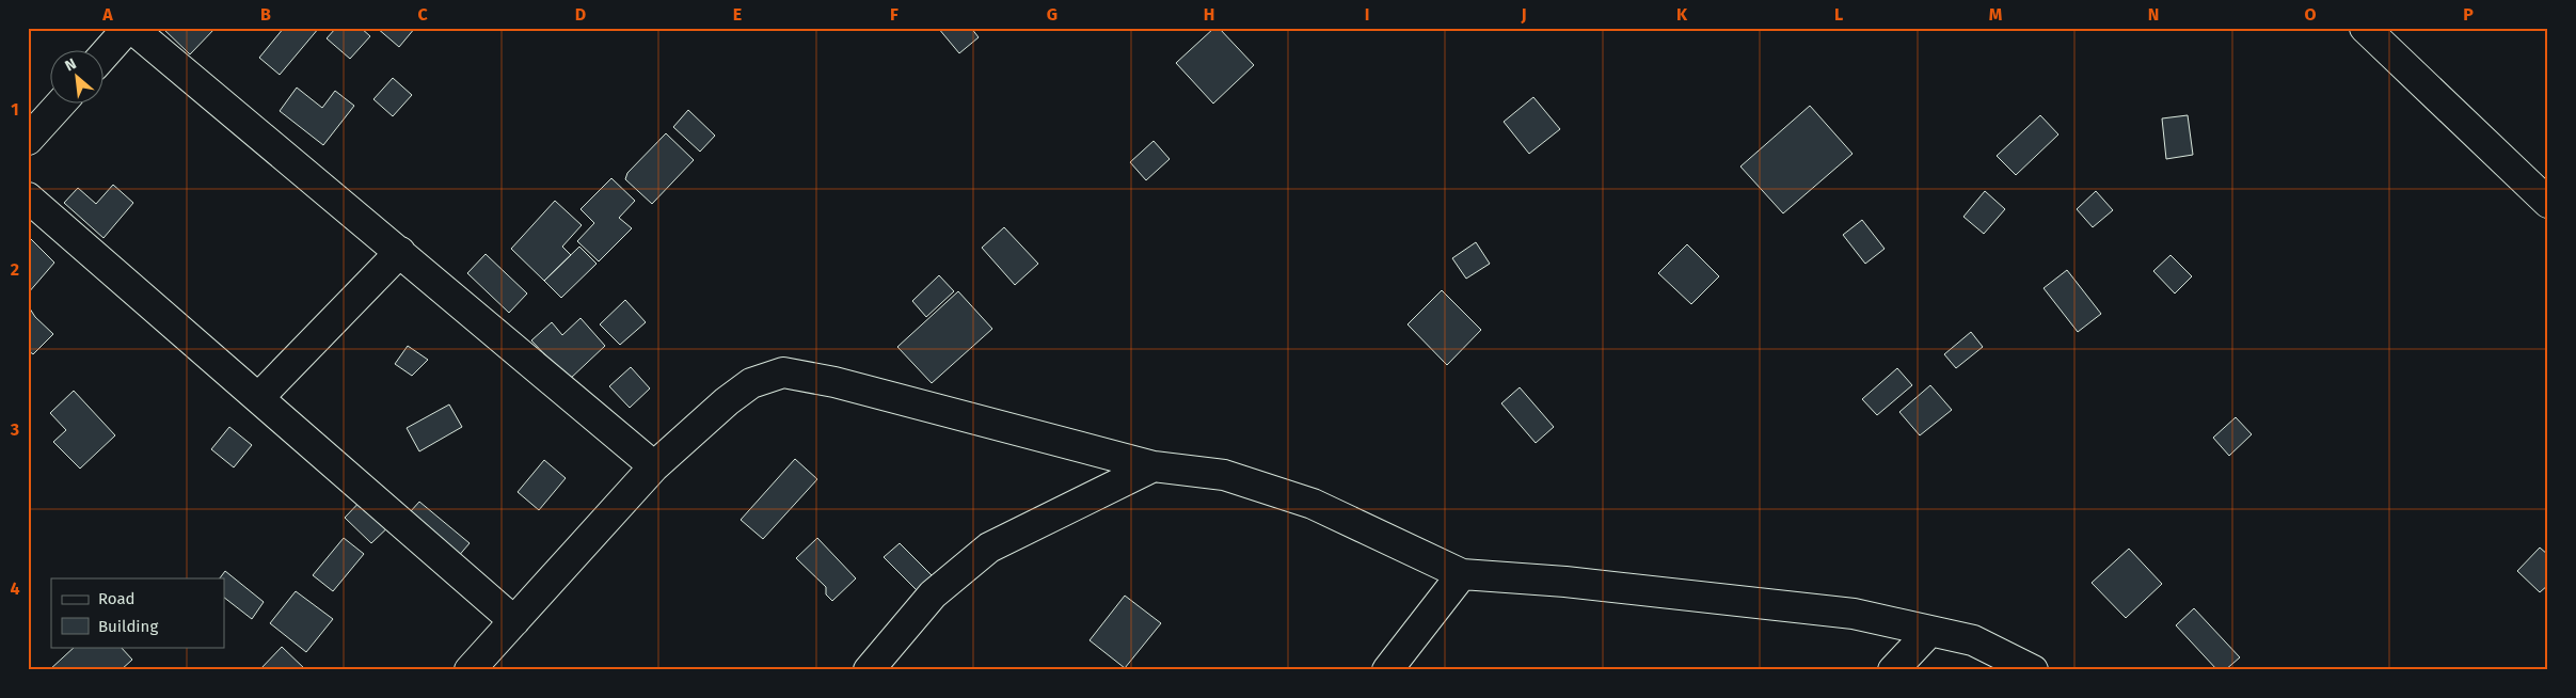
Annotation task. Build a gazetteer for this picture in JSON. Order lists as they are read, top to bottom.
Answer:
{
  "legend": ["Road", "Building"],
  "north": "top left",
  "grid": {
    "columns": [
      "A",
      "B",
      "C",
      "D",
      "E",
      "F",
      "G",
      "H",
      "I",
      "J",
      "K",
      "L",
      "M",
      "N",
      "O",
      "P"
    ],
    "rows": [
      "1",
      "2",
      "3",
      "4"
    ]
  }
}
